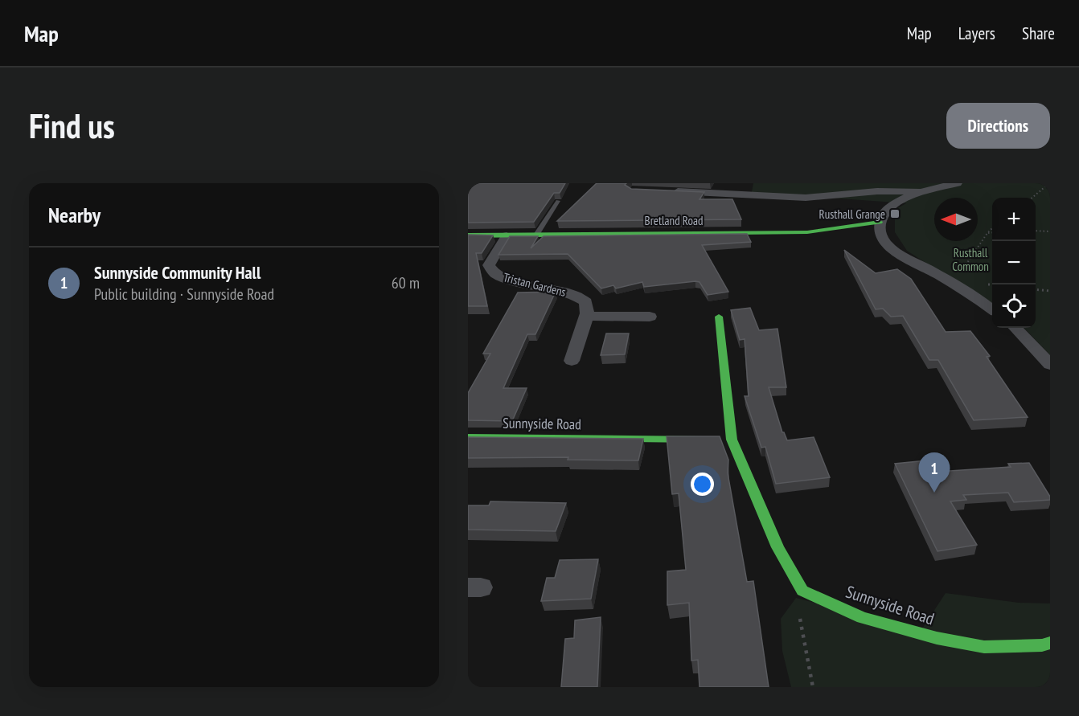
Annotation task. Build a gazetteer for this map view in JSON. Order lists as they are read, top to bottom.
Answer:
{
  "streets": {
    "street": ["Bretland Road", "Tristan Gardens", "Sunnyside Road"]
  },
  "crossings": [
    ["Bretland Road", "Tristan Gardens"]
  ],
  "parks": ["Rusthall Common"],
  "places": {
    "transit": ["Rusthall Grange"]
  },
  "north": "left",
  "page": {
    "header": "Map",
    "nav": ["Map", "Layers", "Share"],
    "buttons": "Directions",
    "title": "Find us",
    "heading": "Nearby",
    "map_buttons": ["+", "−"],
    "list": [
      {
        "mark": "1",
        "name": "Sunnyside Community Hall",
        "note": "Public building · Sunnyside Road",
        "value": "60 m"
      }
    ],
    "pins": "1"
  }
}
